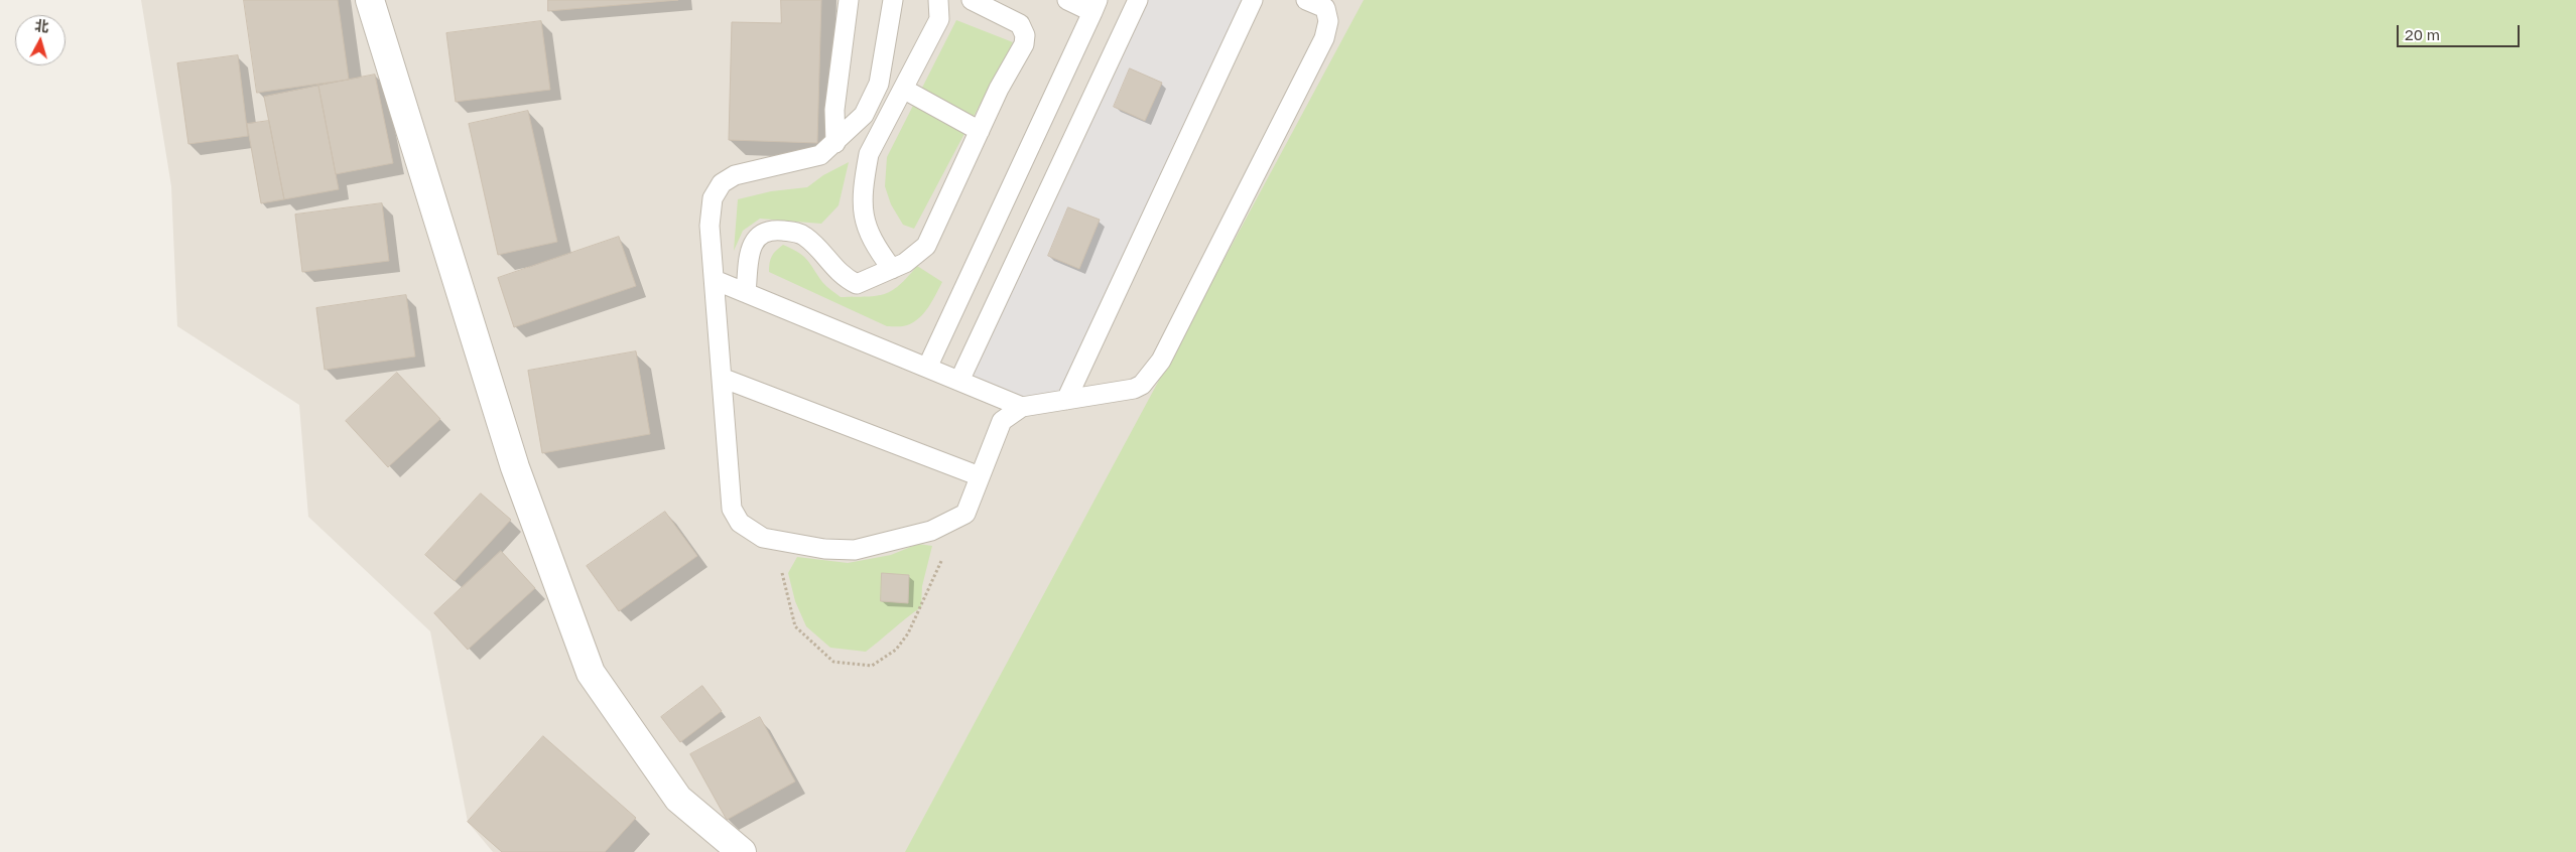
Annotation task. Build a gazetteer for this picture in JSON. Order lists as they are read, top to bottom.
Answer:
{
  "scale_bar": "20 m",
  "north": "top"
}
